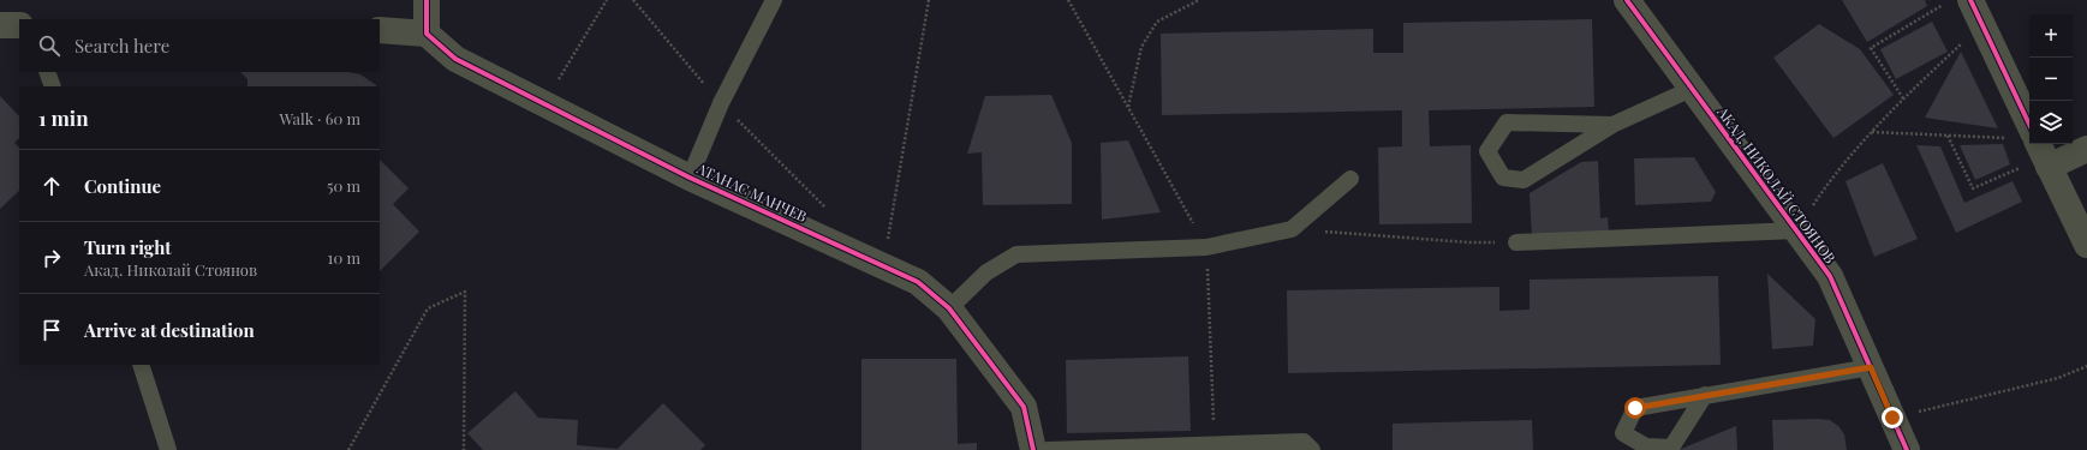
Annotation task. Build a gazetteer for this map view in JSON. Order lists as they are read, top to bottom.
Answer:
{
  "streets": {
    "street": ["АКАД. НИКОЛАЙ СТОЯНОВ", "АТАНАС МАНЧЕВ"]
  },
  "page": {
    "map_buttons": ["+", "−"],
    "search": "Search here",
    "heading": ["1 min", "Walk · 60 m"],
    "list": [
      ["Continue", "50 m"],
      ["Turn right", "Акад. Николай Стоянов", "10 m"],
      "Arrive at destination"
    ]
  }
}
